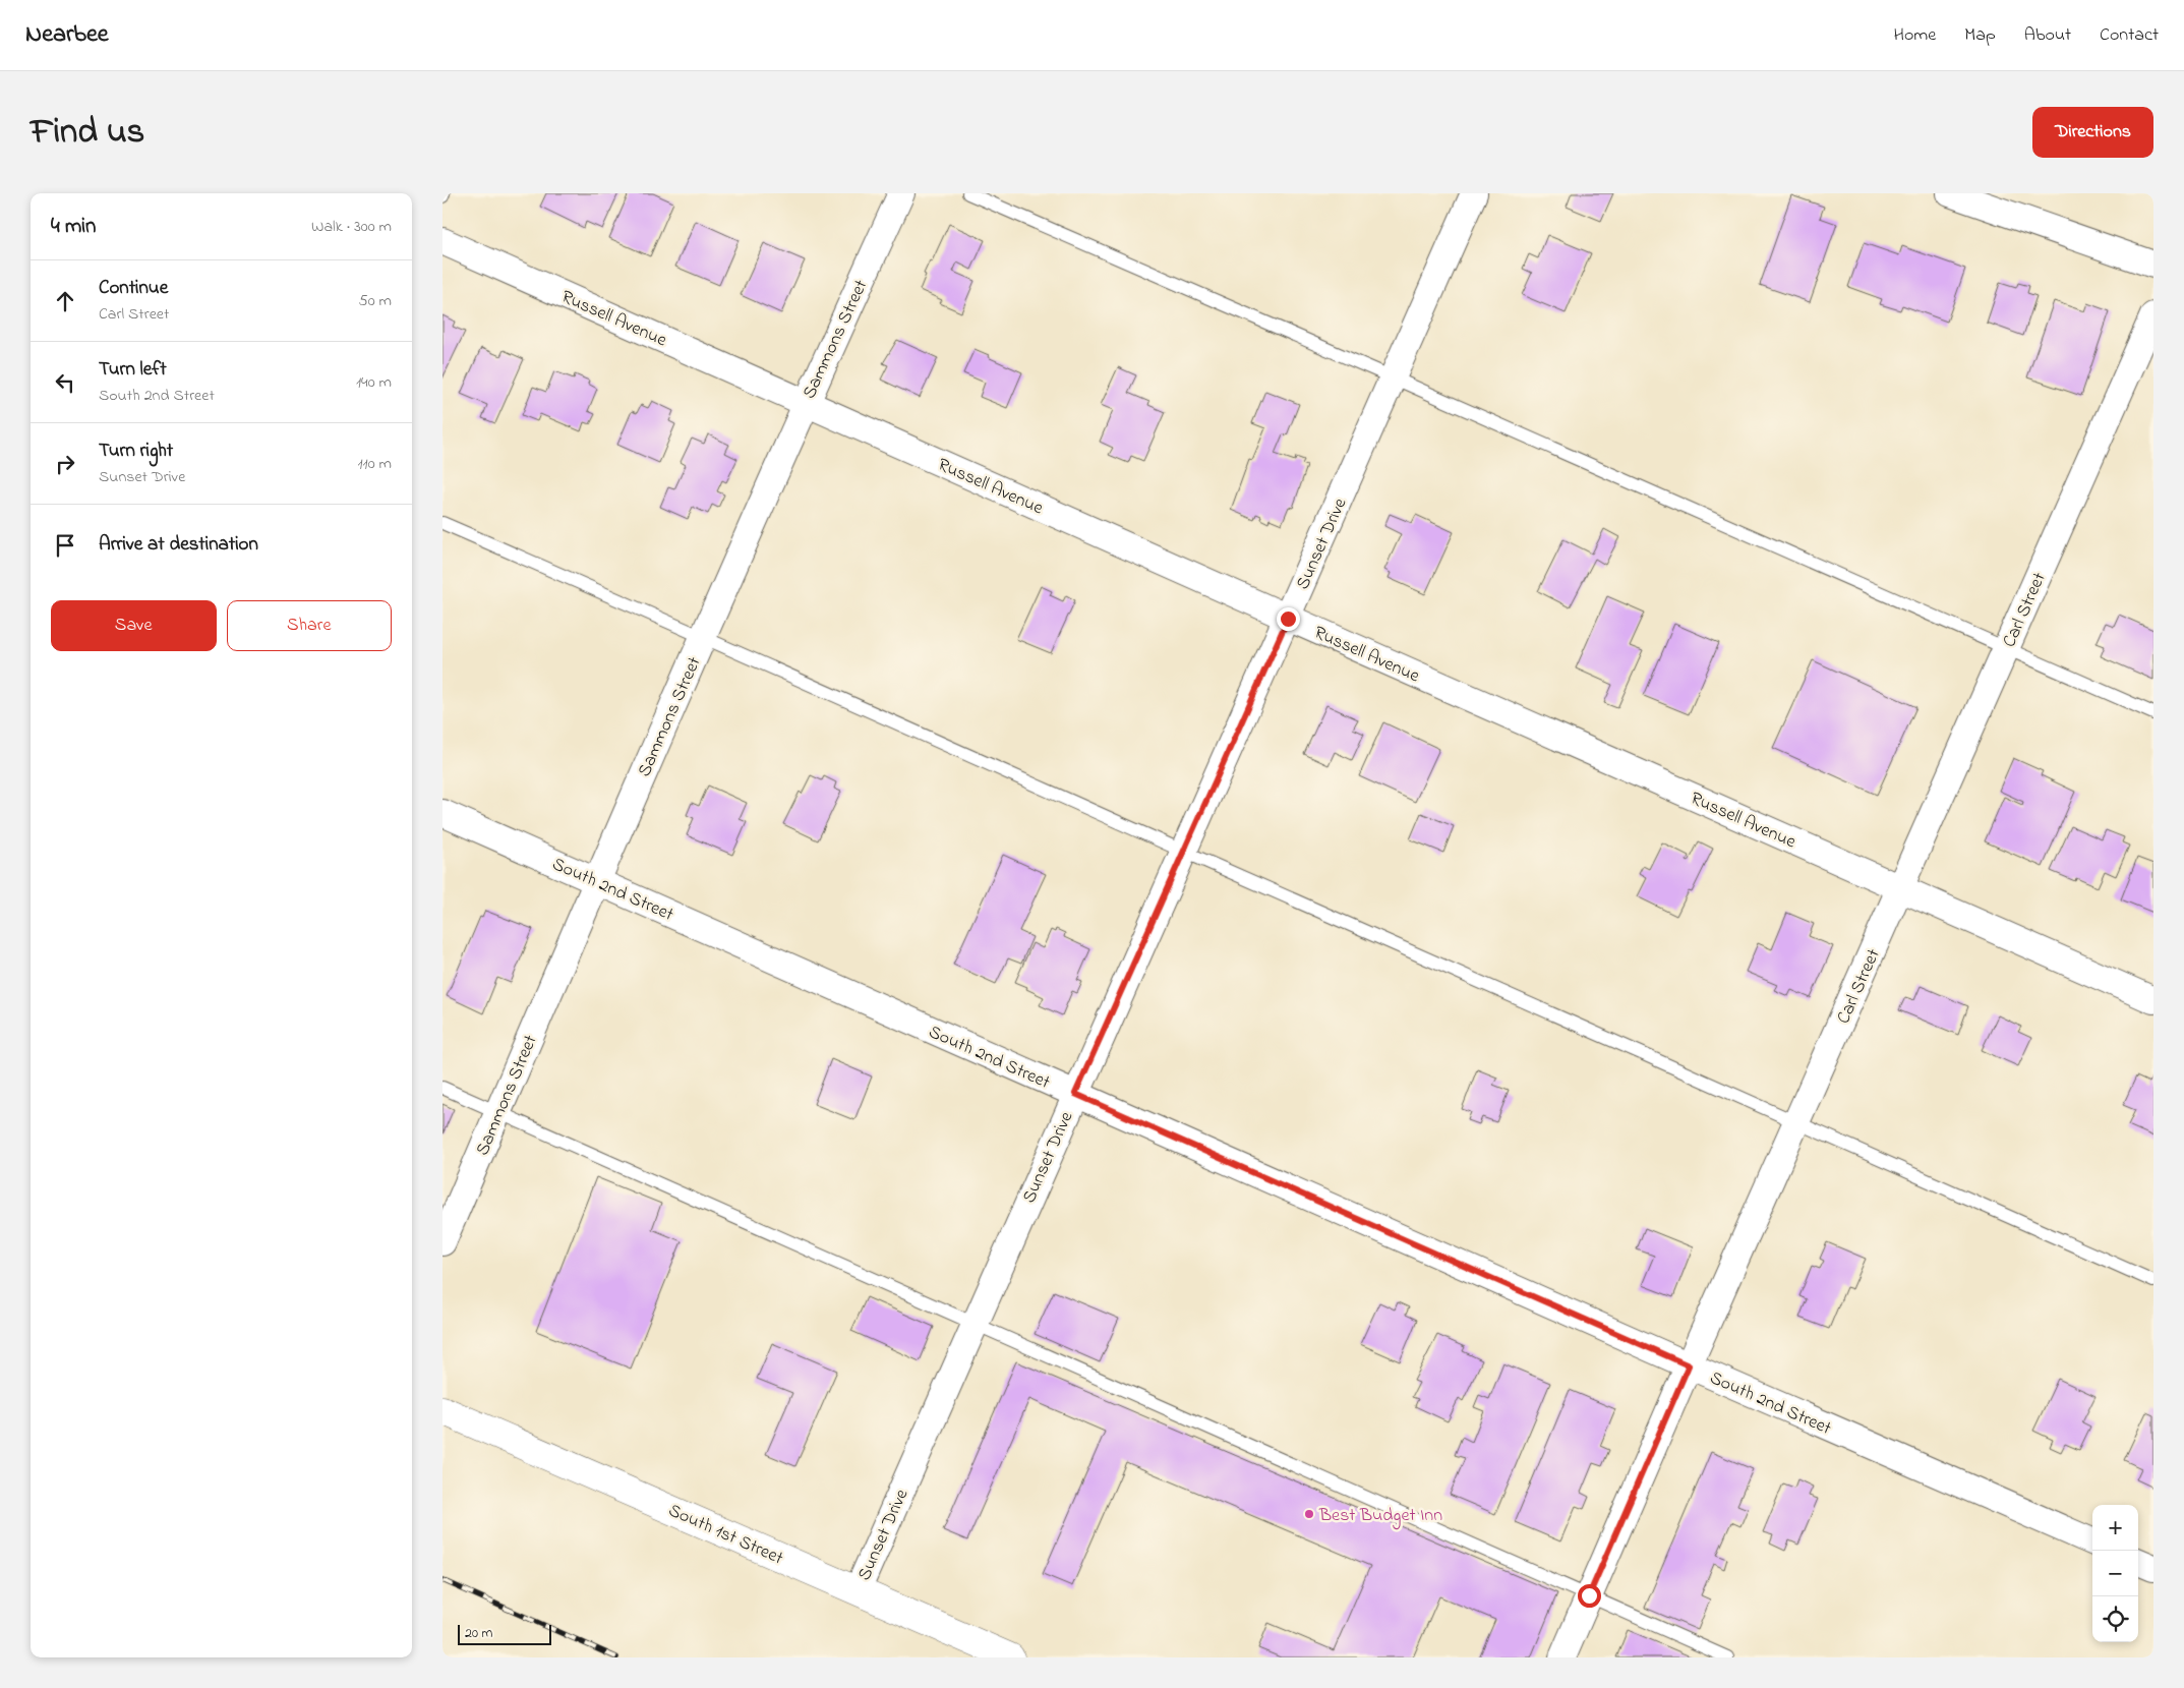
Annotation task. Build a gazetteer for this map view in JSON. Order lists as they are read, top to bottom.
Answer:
{
  "streets": {
    "main road": ["South 1st Street"],
    "street": [
      "Russell Avenue",
      "Sammons Street",
      "Sunset Drive",
      "Carl Street",
      "South 2nd Street"
    ]
  },
  "crossings": [
    ["Russell Avenue", "Sammons Street"],
    ["Russell Avenue", "Sunset Drive"],
    ["Russell Avenue", "Carl Street"],
    ["Sammons Street", "South 2nd Street"],
    ["Sunset Drive", "South 2nd Street"],
    ["Sunset Drive", "South 1st Street"],
    ["Carl Street", "South 2nd Street"]
  ],
  "places": ["Best Budget Inn"],
  "scale_bar": "20 m",
  "page": {
    "header": "Nearbee",
    "nav": [
      "Home",
      "Map",
      "About",
      "Contact"
    ],
    "title": "Find us",
    "buttons": [
      "Directions",
      ["Save", "Share"]
    ],
    "heading": ["4 min", "Walk · 300 m"],
    "list": [
      ["Continue", "Carl Street", "50 m"],
      ["Turn left", "South 2nd Street", "140 m"],
      ["Turn right", "Sunset Drive", "110 m"],
      "Arrive at destination"
    ],
    "map_buttons": ["+", "−"],
    "scale": "20 m"
  }
}
